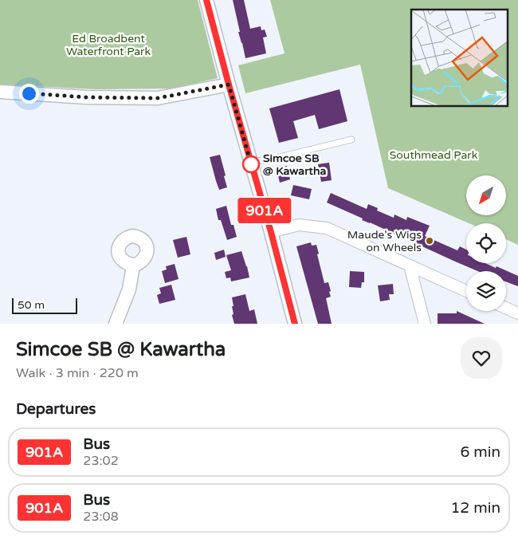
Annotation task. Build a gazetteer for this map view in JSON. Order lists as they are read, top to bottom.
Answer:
{
  "parks": ["Ed Broadbent Waterfront Park", "Southmead Park"],
  "places": ["Simcoe SB @ Kawartha", "Maude's Wigs on Wheels"],
  "lines": ["bus line 901A"],
  "scale_bar": "50 m",
  "north": "bottom left",
  "page": {
    "on_map": "901A",
    "scale": "50 m",
    "heading": [
      ["Simcoe SB @ Kawartha", "Walk · 3 min · 220 m"],
      "Departures"
    ],
    "list": [
      {
        "mark": "901A",
        "name": "Bus",
        "note": "23:02",
        "value": "6 min"
      },
      {
        "mark": "901A",
        "name": "Bus",
        "note": "23:08",
        "value": "12 min"
      }
    ]
  }
}
